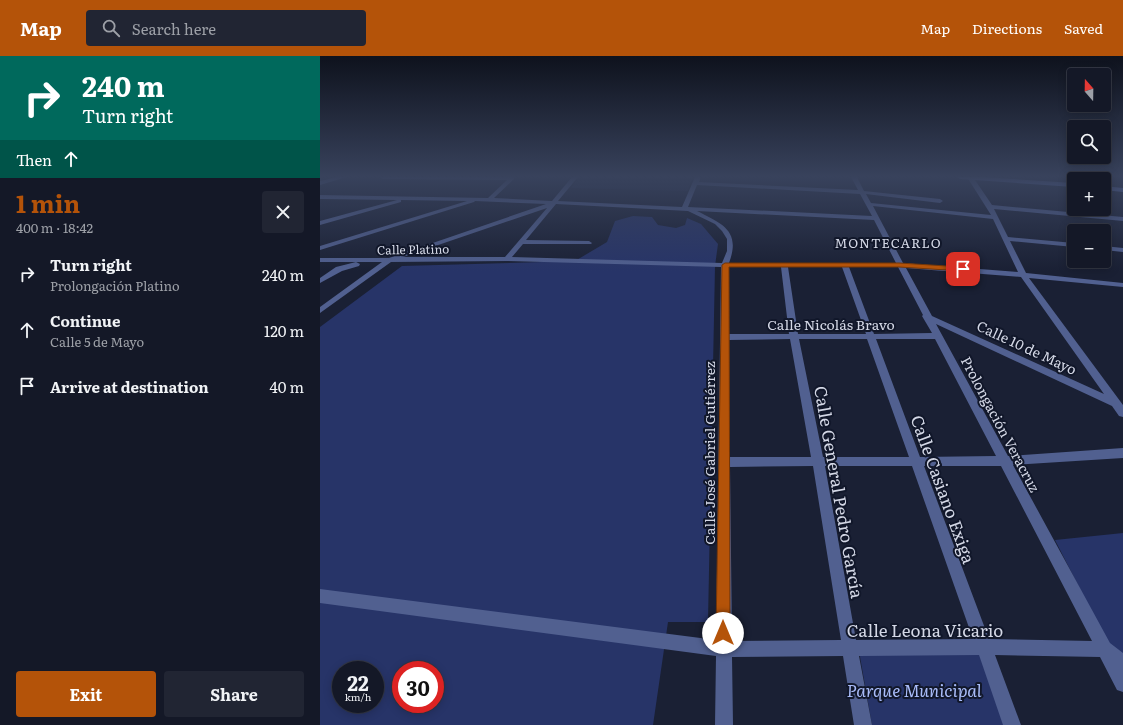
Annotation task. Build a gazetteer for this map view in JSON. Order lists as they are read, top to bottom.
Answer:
{
  "streets": {
    "street": [
      "Calle Platino",
      "Calle Nicolás Bravo",
      "Calle 10 de Mayo",
      "Prolongación Veracruz",
      "Calle José Gabriel Gutiérrez",
      "Calle Casiano Exiga",
      "Calle General Pedro García",
      "Calle Leona Vicario"
    ]
  },
  "crossings": [
    ["Calle Platino", "Prolongación Veracruz"],
    ["Calle Platino", "Calle José Gabriel Gutiérrez"],
    ["Calle Platino", "Calle Casiano Exiga"],
    ["Calle Platino", "Calle General Pedro García"],
    ["Calle Nicolás Bravo", "Prolongación Veracruz"],
    ["Calle Nicolás Bravo", "Calle José Gabriel Gutiérrez"],
    ["Calle Nicolás Bravo", "Calle Casiano Exiga"],
    ["Calle Nicolás Bravo", "Calle General Pedro García"],
    ["Calle 10 de Mayo", "Prolongación Veracruz"],
    ["Prolongación Veracruz", "Calle Leona Vicario"],
    ["Calle José Gabriel Gutiérrez", "Calle Leona Vicario"],
    ["Calle Casiano Exiga", "Calle Leona Vicario"],
    ["Calle General Pedro García", "Calle Leona Vicario"]
  ],
  "districts": ["MONTECARLO"],
  "parks": ["Parque Municipal"],
  "north": "top",
  "page": {
    "header": "Map",
    "search": "Search here",
    "nav": ["Map", "Directions", "Saved"],
    "turn": ["240 m", "Turn right"],
    "map_buttons": ["+", "−"],
    "then": "Then",
    "heading": ["1 min", "400 m · 18:42"],
    "list": [
      {
        "name": "Turn right",
        "note": "Prolongación Platino",
        "value": "240 m"
      },
      {
        "name": "Continue",
        "note": "Calle 5 de Mayo",
        "value": "120 m"
      },
      {
        "name": "Arrive at destination",
        "value": "40 m"
      }
    ],
    "speed": "22 km/h",
    "limit": "30",
    "buttons": ["Exit", "Share"]
  }
}
